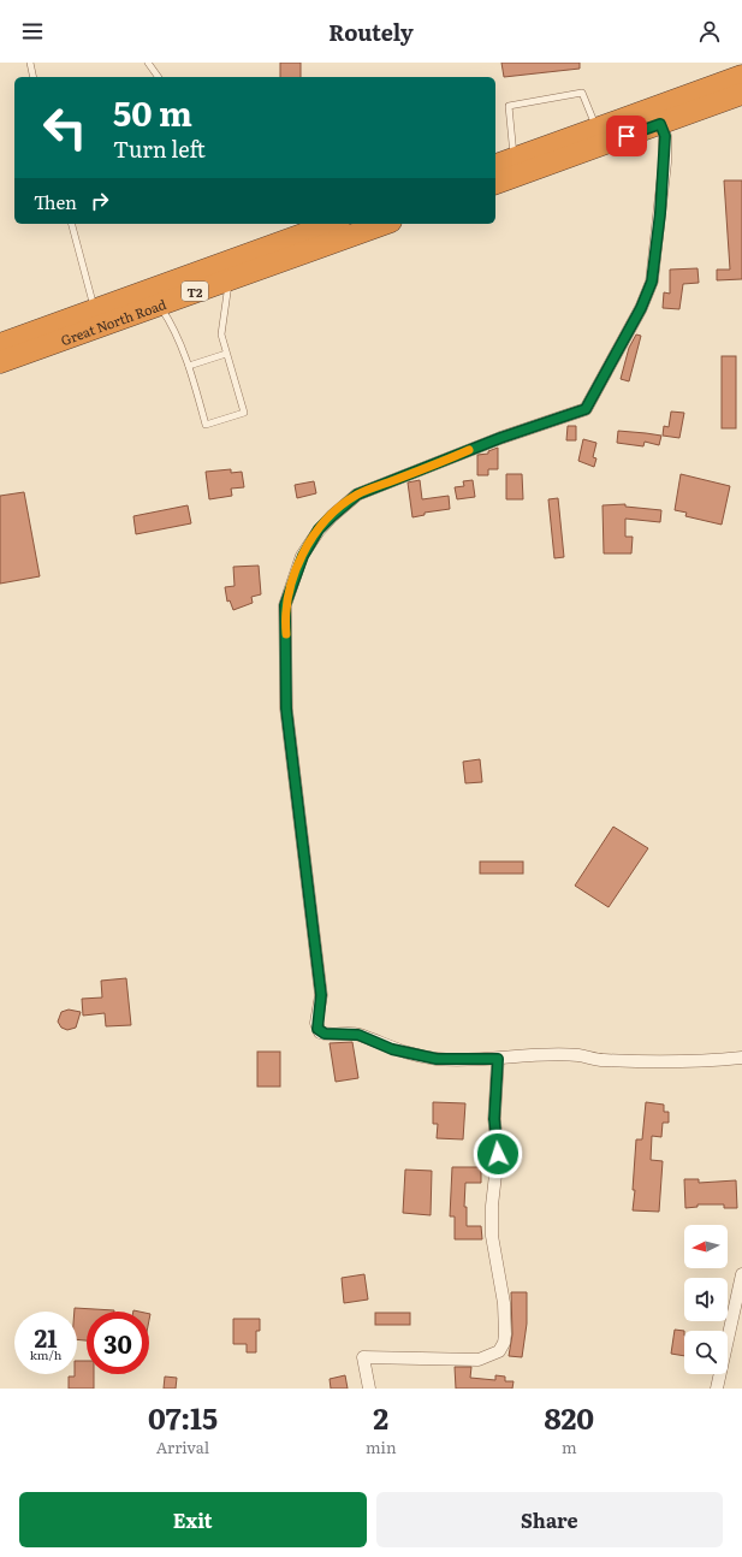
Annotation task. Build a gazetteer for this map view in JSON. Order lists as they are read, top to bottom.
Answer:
{
  "streets": {
    "highway": ["T2", "Great North Road"]
  },
  "north": "left",
  "page": {
    "header": "Routely",
    "turn": ["50 m", "Turn left"],
    "then": "Then",
    "speed": "21 km/h",
    "limit": "30",
    "eta": [
      "07:15",
      "Arrival",
      "2",
      "min",
      "820",
      "m"
    ],
    "buttons": ["Exit", "Share"]
  }
}
